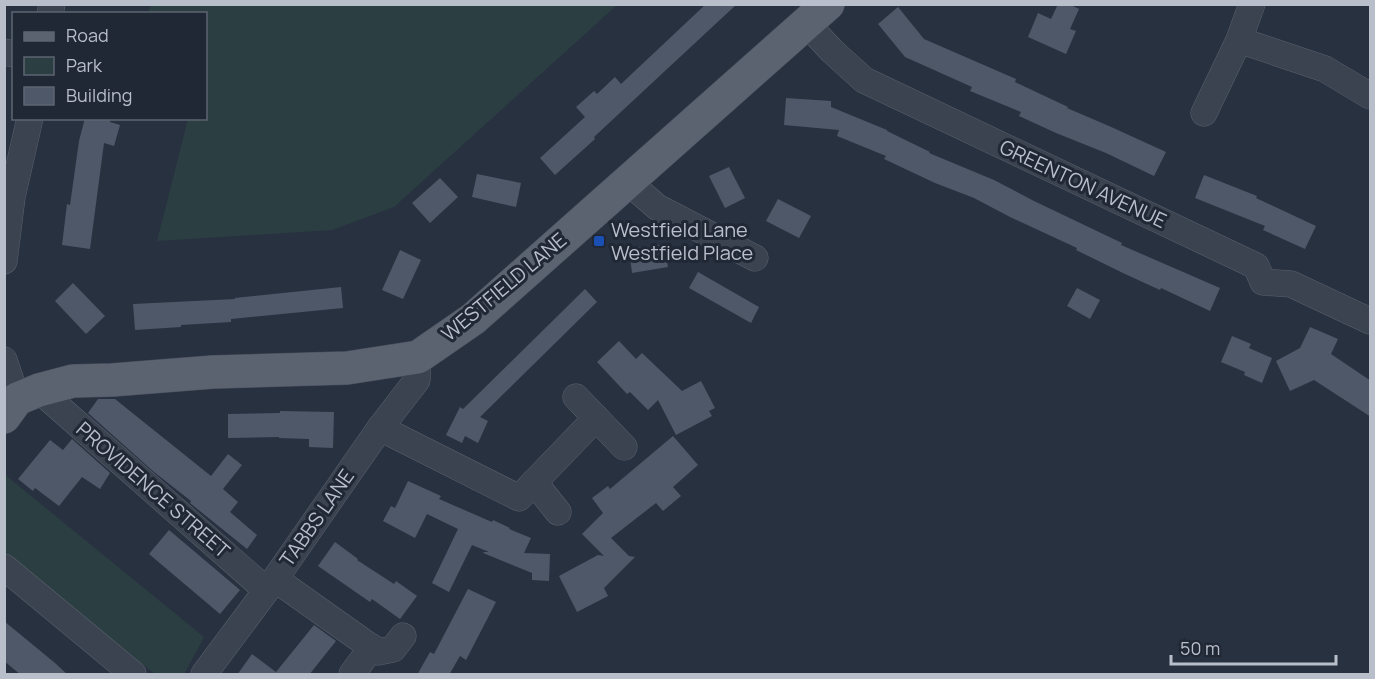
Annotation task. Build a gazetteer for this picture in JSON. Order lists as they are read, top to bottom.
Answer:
{
  "streets": {
    "main road": ["WESTFIELD LANE"],
    "street": ["GREENTON AVENUE", "PROVIDENCE STREET", "TABBS LANE"]
  },
  "crossings": [
    ["GREENTON AVENUE", "WESTFIELD LANE"],
    ["WESTFIELD LANE", "PROVIDENCE STREET"],
    ["WESTFIELD LANE", "TABBS LANE"],
    ["PROVIDENCE STREET", "TABBS LANE"]
  ],
  "places": {
    "transit": ["Westfield Lane Westfield Place"]
  },
  "legend": ["Road", "Park", "Building"],
  "scale_bar": "50 m"
}
